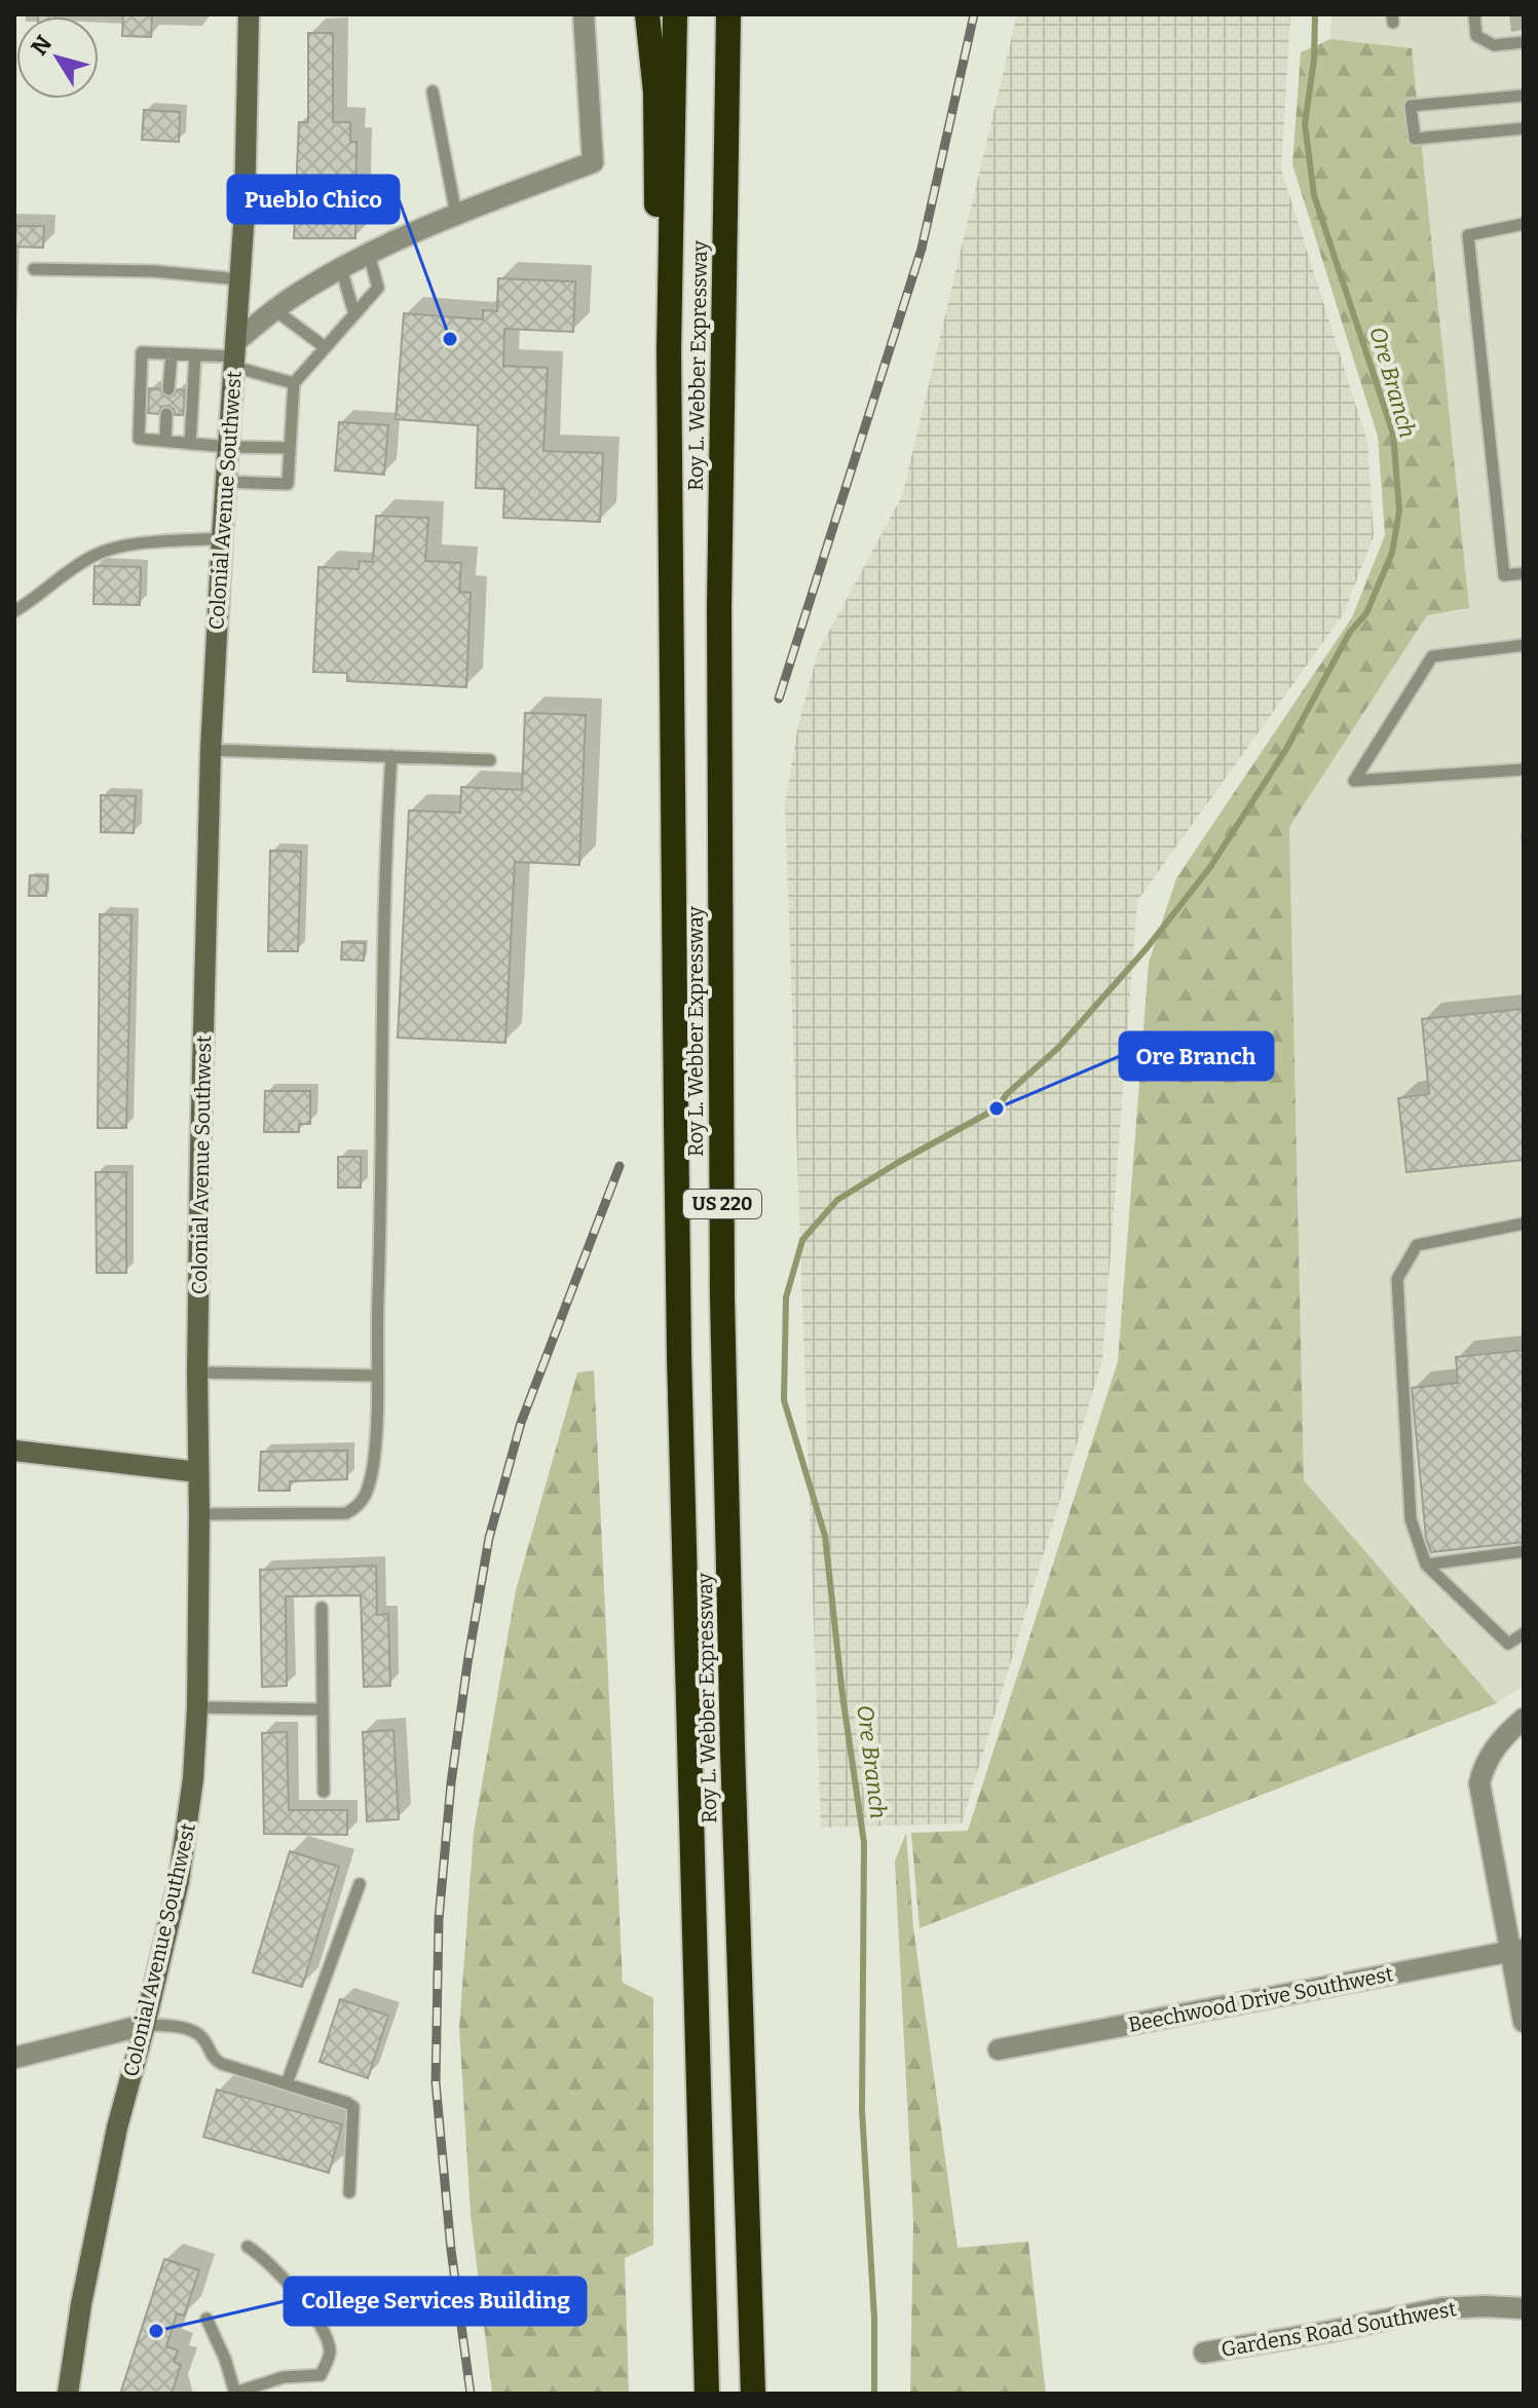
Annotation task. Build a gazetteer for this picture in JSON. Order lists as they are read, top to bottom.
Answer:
{
  "streets": {
    "highway": ["Roy L. Webber Expressway", "US 220"],
    "main road": ["Colonial Avenue Southwest"],
    "street": ["Beechwood Drive Southwest", "Gardens Road Southwest"]
  },
  "water": ["Ore Branch"],
  "places": ["Pueblo Chico", "Ore Branch", "College Services Building"],
  "north": "top left"
}
